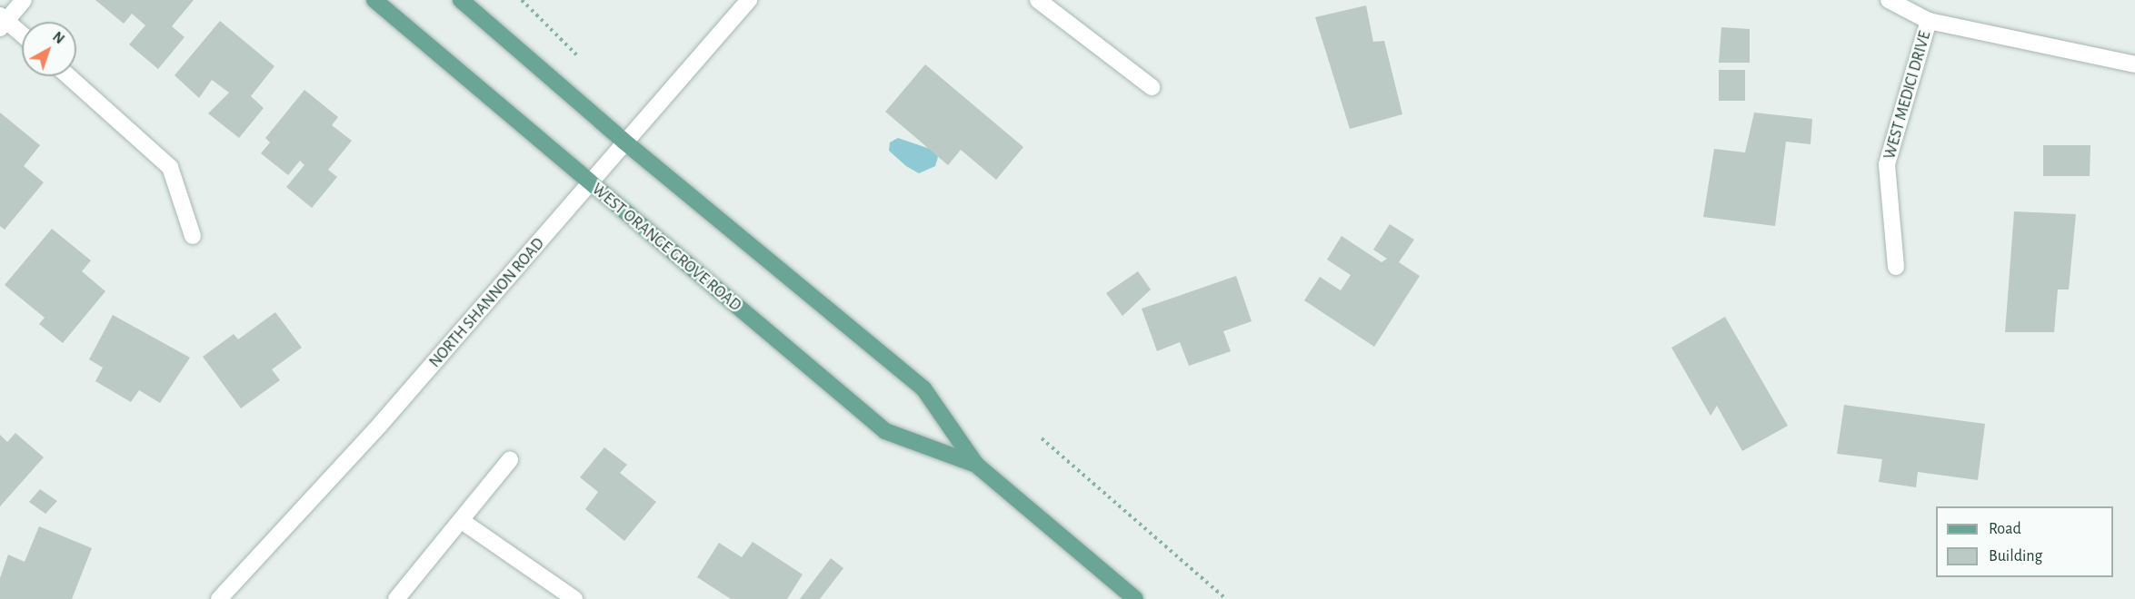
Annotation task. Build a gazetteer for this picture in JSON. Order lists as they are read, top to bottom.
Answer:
{
  "streets": {
    "main road": ["WEST ORANGE GROVE ROAD"],
    "street": ["WEST MEDICI DRIVE", "NORTH SHANNON ROAD"]
  },
  "crossings": [
    ["WEST ORANGE GROVE ROAD", "NORTH SHANNON ROAD"]
  ],
  "legend": ["Road", "Building"],
  "north": "top right"
}
